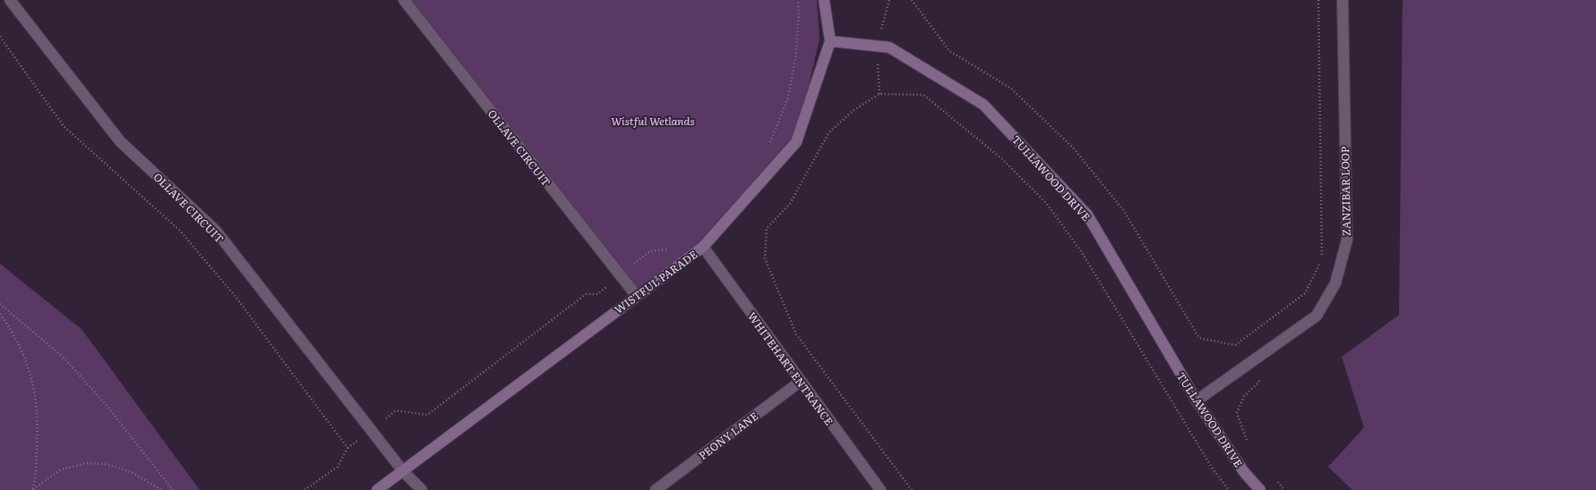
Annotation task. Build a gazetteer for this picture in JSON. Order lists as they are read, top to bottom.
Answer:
{
  "streets": {
    "street": [
      "OLLAVE CIRCUIT",
      "TULLAWOOD DRIVE",
      "ZANZIBAR LOOP",
      "WISTFUL PARADE",
      "WHITEHART ENTRANCE",
      "PEONY LANE"
    ]
  },
  "crossings": [
    ["OLLAVE CIRCUIT", "WISTFUL PARADE"],
    ["TULLAWOOD DRIVE", "ZANZIBAR LOOP"],
    ["TULLAWOOD DRIVE", "WISTFUL PARADE"],
    ["WISTFUL PARADE", "WHITEHART ENTRANCE"],
    ["WHITEHART ENTRANCE", "PEONY LANE"]
  ],
  "parks": ["Wistful Wetlands"]
}
